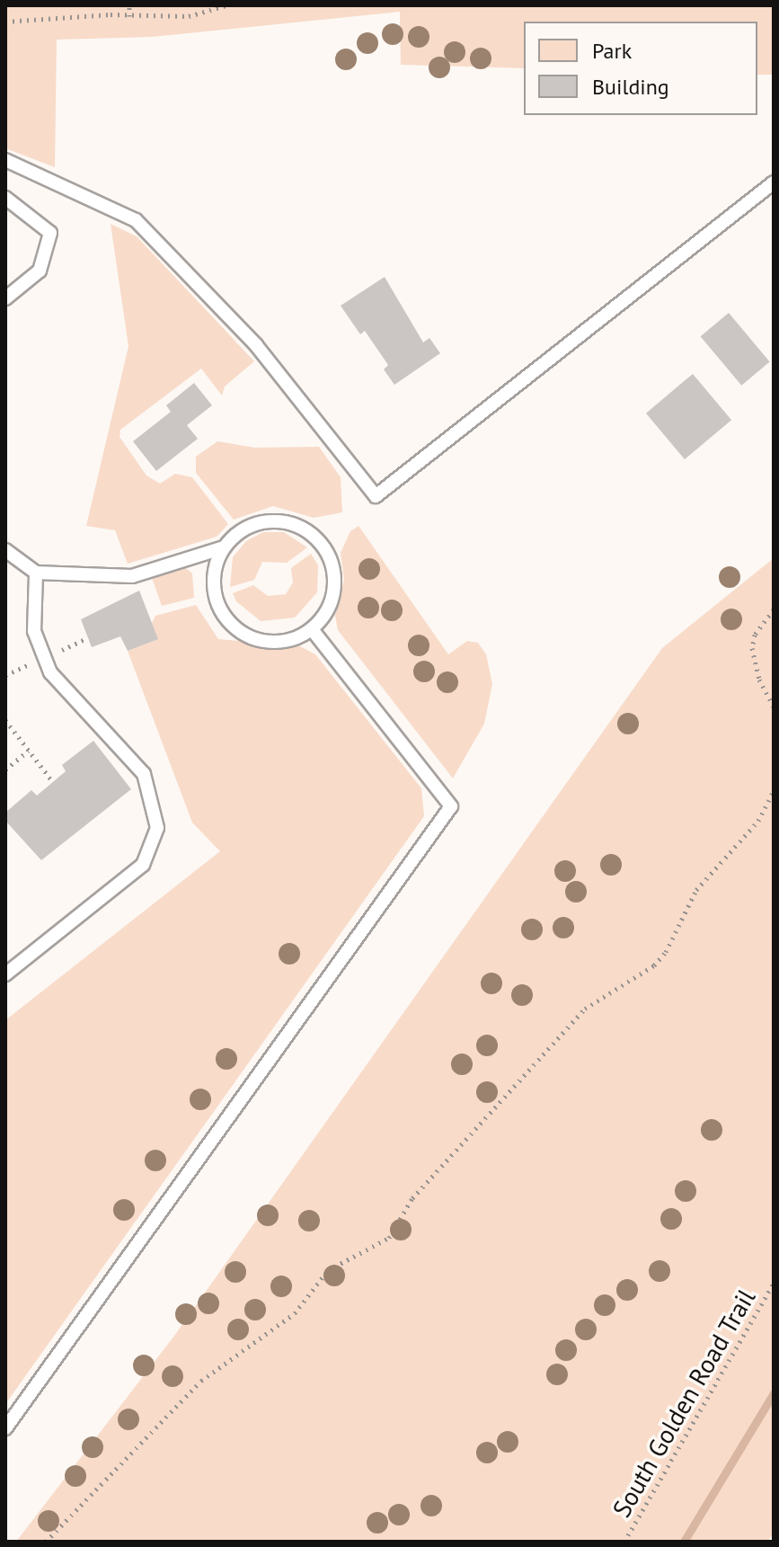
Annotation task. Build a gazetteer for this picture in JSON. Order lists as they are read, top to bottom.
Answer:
{
  "streets": {
    "path": ["South Golden Road Trail"]
  },
  "legend": ["Park", "Building"]
}
